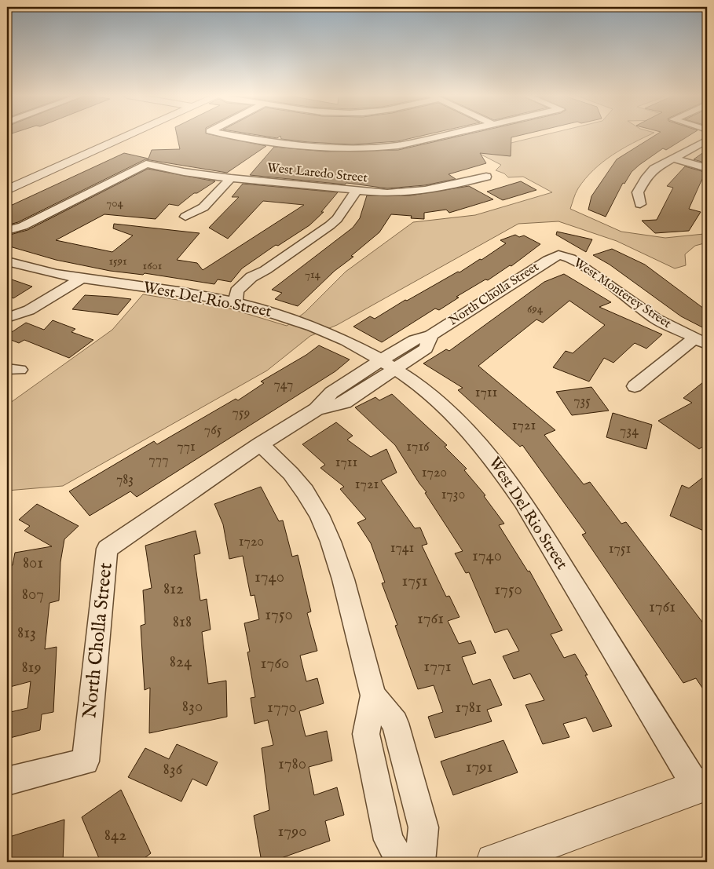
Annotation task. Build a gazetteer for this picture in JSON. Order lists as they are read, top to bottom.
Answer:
{
  "streets": {
    "street": [
      "West Laredo Street",
      "West Monterey Street",
      "North Cholla Street",
      "West Del Rio Street"
    ]
  },
  "crossings": [
    ["West Monterey Street", "North Cholla Street"],
    ["North Cholla Street", "West Del Rio Street"]
  ],
  "house_numbers": [
    "704",
    "1591",
    "1601",
    "714",
    "694",
    "747",
    "1711",
    "735",
    "759",
    "1721",
    "765",
    "734",
    "771",
    "1716",
    "777",
    "1711",
    "1720",
    "783",
    "1721",
    "1730",
    "1720",
    "1741",
    "1751",
    "1740",
    "801",
    "1740",
    "1751",
    "812",
    "1750",
    "807",
    "1761",
    "1750",
    "1761",
    "818",
    "813",
    "824",
    "1760",
    "1771",
    "819",
    "830",
    "1770",
    "1781",
    "1780",
    "1791",
    "836",
    "1790",
    "842"
  ]
}
